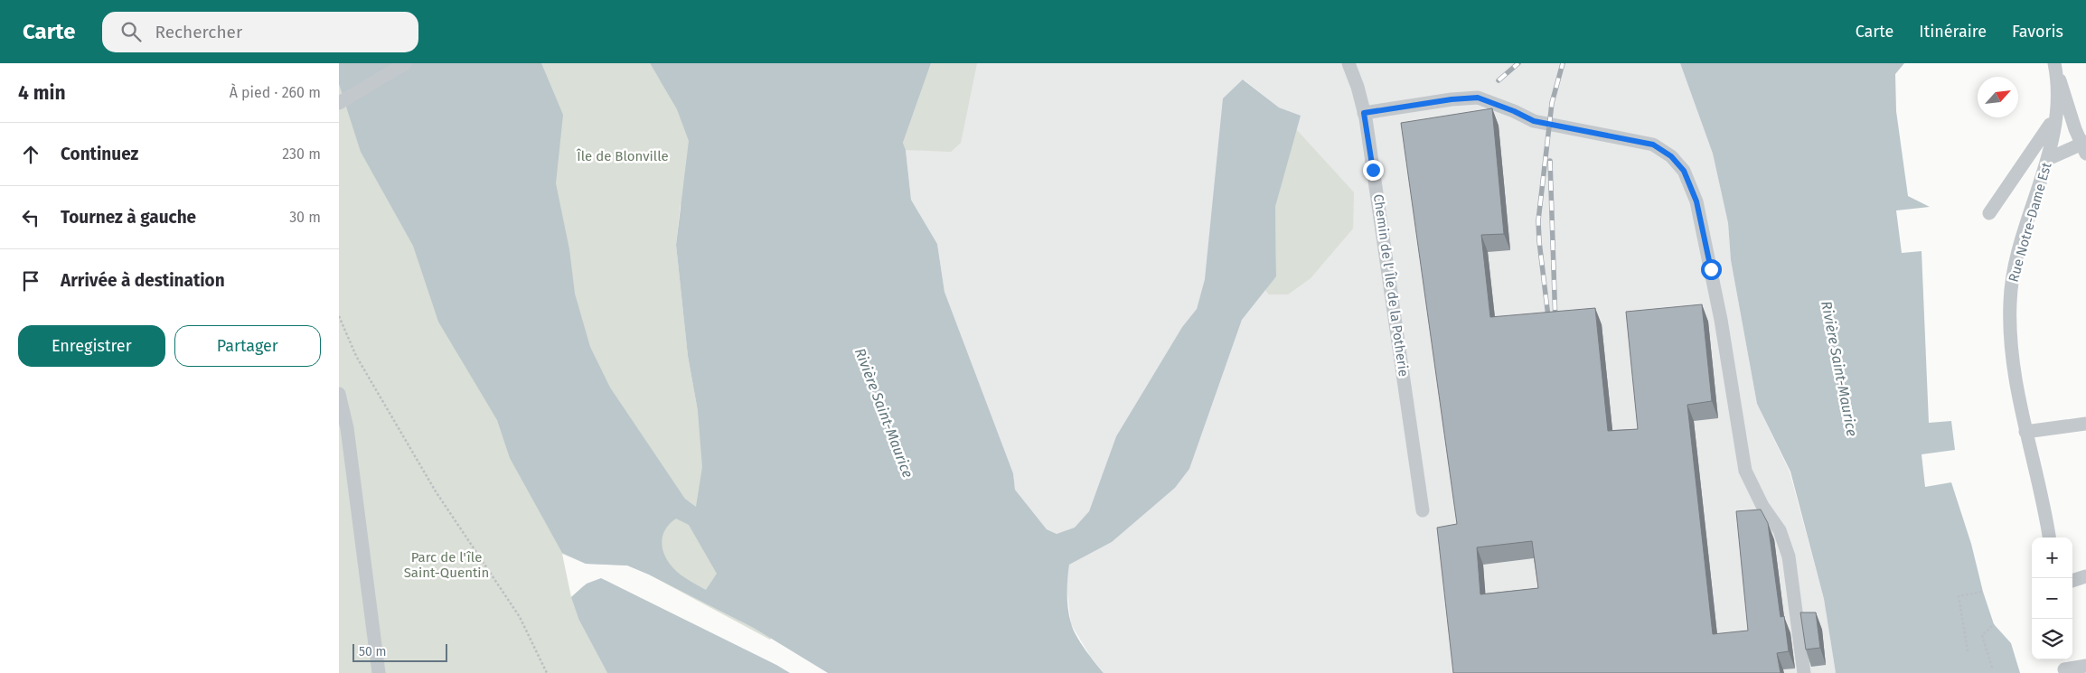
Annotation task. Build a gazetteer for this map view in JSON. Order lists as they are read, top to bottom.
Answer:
{
  "streets": {
    "street": ["Rue Notre-Dame Est", "Chemin de l' Île de la Potherie"]
  },
  "water": ["Rivière Saint-Maurice"],
  "parks": ["Île de Blonville", "Parc de l'île Saint-Quentin"],
  "scale_bar": "50 m",
  "north": "top right",
  "page": {
    "header": "Carte",
    "search": "Rechercher",
    "nav": ["Carte", "Itinéraire", "Favoris"],
    "heading": ["4 min", "À pied · 260 m"],
    "list": [
      ["Continuez", "230 m"],
      ["Tournez à gauche", "30 m"],
      "Arrivée à destination"
    ],
    "buttons": ["Enregistrer", "Partager"],
    "map_buttons": ["+", "−"],
    "scale": "50 m"
  }
}
